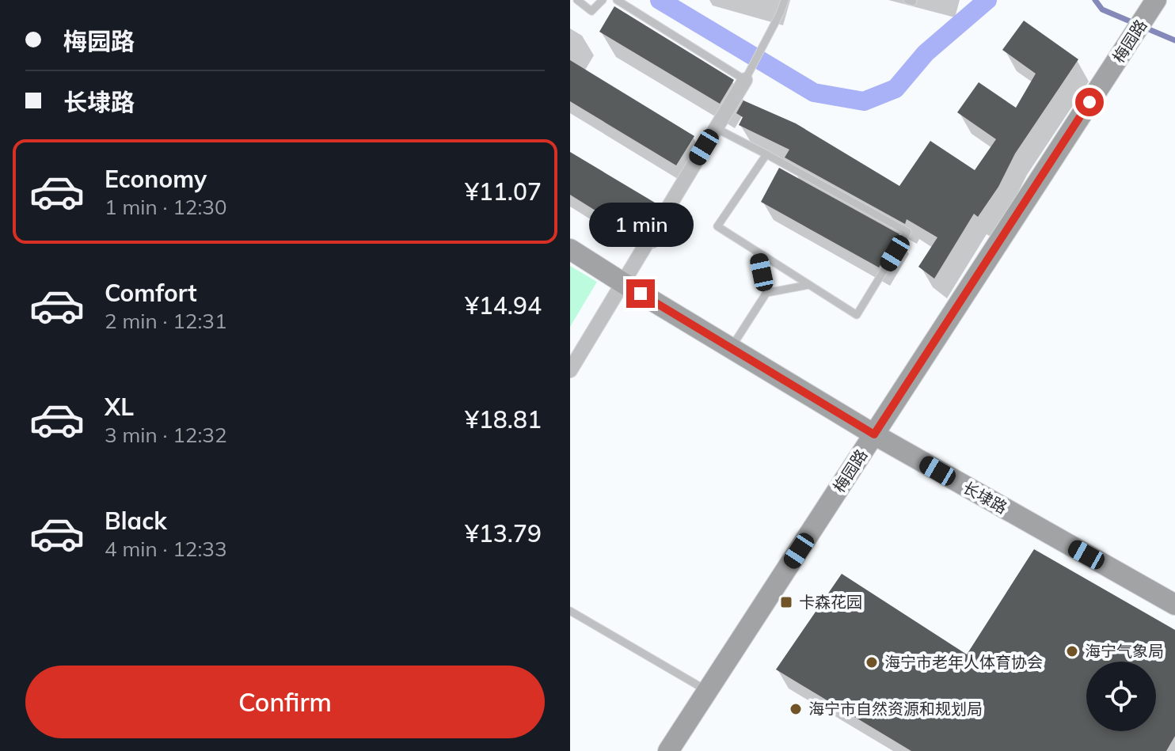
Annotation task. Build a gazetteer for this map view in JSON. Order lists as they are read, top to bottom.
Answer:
{
  "streets": {
    "street": ["梅园路", "长埭路"]
  },
  "crossings": [
    ["梅园路", "长埭路"]
  ],
  "places": {
    "transit": ["卡森花园"],
    "other": ["海宁气象局", "海宁市老年人体育协会", "海宁市自然资源和规划局"]
  },
  "page": {
    "banner": ["梅园路", "长埭路"],
    "list": [
      {
        "name": "Economy",
        "note": "1 min · 12:30",
        "value": "¥11.07"
      },
      {
        "name": "Comfort",
        "note": "2 min · 12:31",
        "value": "¥14.94"
      },
      {
        "name": "XL",
        "note": "3 min · 12:32",
        "value": "¥18.81"
      },
      {
        "name": "Black",
        "note": "4 min · 12:33",
        "value": "¥13.79"
      }
    ],
    "bubble": "1 min",
    "buttons": "Confirm"
  }
}
